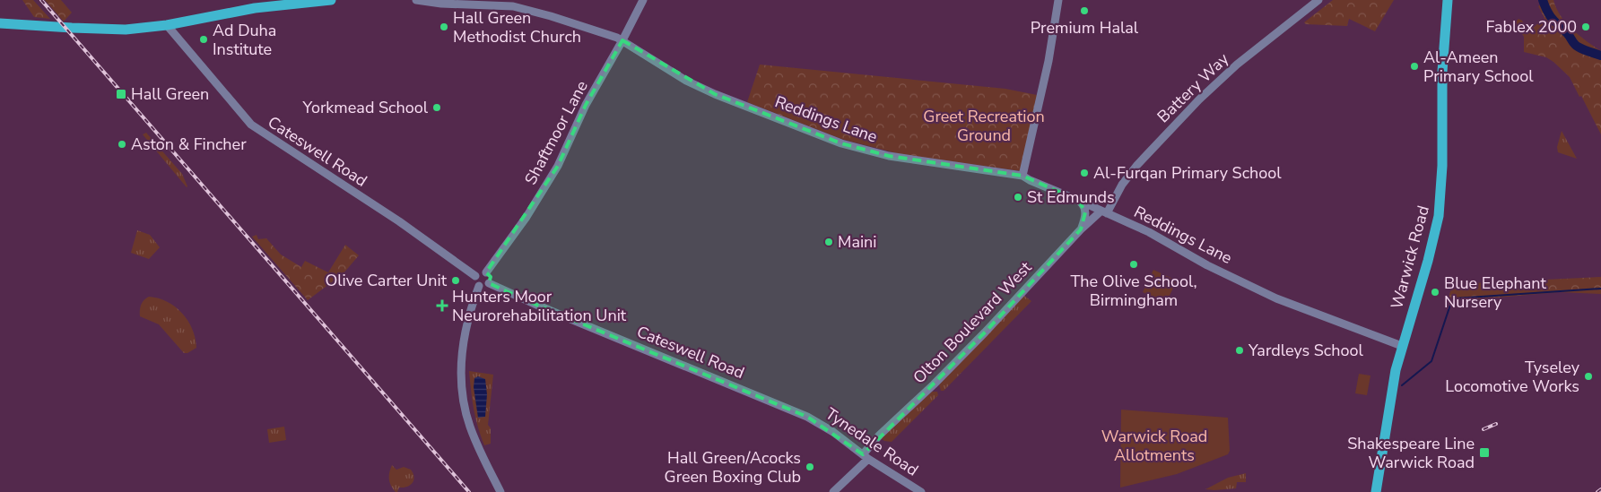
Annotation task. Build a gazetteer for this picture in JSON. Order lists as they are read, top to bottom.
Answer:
{
  "streets": {
    "highway": ["Warwick Road"],
    "street": [
      "Battery Way",
      "Reddings Lane",
      "Shaftmoor Lane",
      "Cateswell Road",
      "Olton Boulevard West",
      "Tynedale Road"
    ]
  },
  "crossings": [
    ["Battery Way", "Reddings Lane"],
    ["Battery Way", "Olton Boulevard West"],
    ["Reddings Lane", "Shaftmoor Lane"],
    ["Reddings Lane", "Warwick Road"],
    ["Reddings Lane", "Olton Boulevard West"],
    ["Shaftmoor Lane", "Cateswell Road"],
    ["Cateswell Road", "Tynedale Road"],
    ["Olton Boulevard West", "Tynedale Road"]
  ],
  "parks": ["Greet Recreation Ground", "Warwick Road Allotments"],
  "places": {
    "other": [
      "Premium Halal",
      "Hall Green Methodist Church",
      "Fablex 2000",
      "Ad Duha Institute",
      "Al-Ameen Primary School",
      "Yorkmead School",
      "Aston & Fincher",
      "Al-Furqan Primary School",
      "St Edmunds",
      "Maini",
      "The Olive School, Birmingham",
      "Olive Carter Unit",
      "Blue Elephant Nursery",
      "Yardleys School",
      "Tyseley Locomotive Works",
      "Hall Green/Acocks Green Boxing Club"
    ],
    "transit": ["Hall Green", "Shakespeare Line Warwick Road"],
    "health": ["Hunters Moor Neurorehabilitation Unit"]
  }
}
